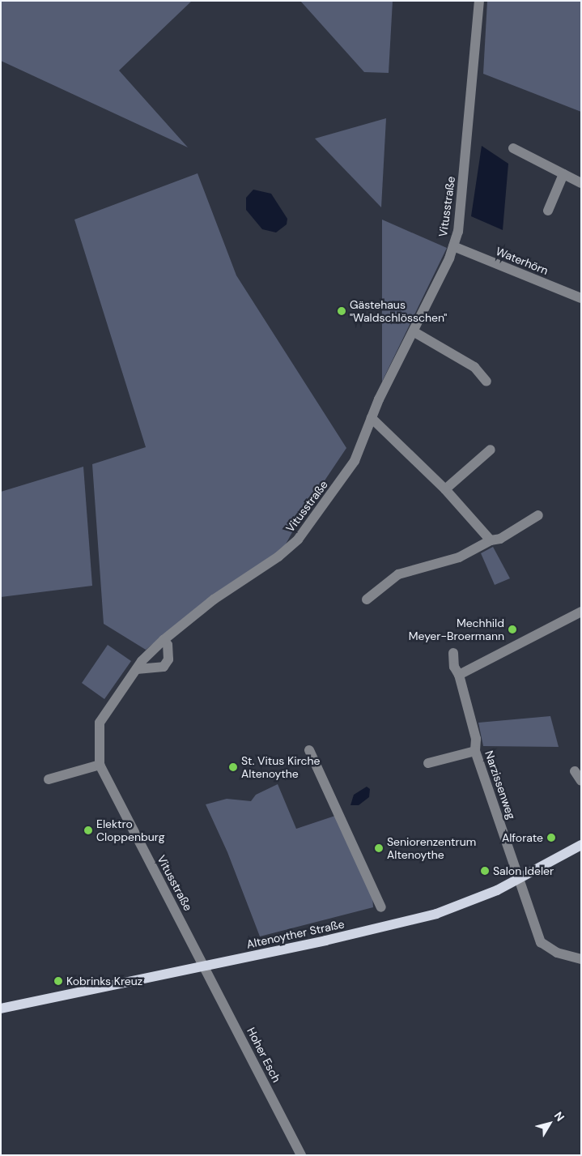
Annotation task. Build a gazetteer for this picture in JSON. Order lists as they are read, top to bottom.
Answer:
{
  "streets": {
    "main road": ["Altenoyther Straße"],
    "street": [
      "Vitusstraße",
      "Waterhörn",
      "Narzissenweg",
      "Hoher Esch"
    ]
  },
  "crossings": [
    ["Vitusstraße", "Waterhörn"],
    ["Vitusstraße", "Altenoyther Straße"],
    ["Vitusstraße", "Hoher Esch"],
    ["Narzissenweg", "Altenoyther Straße"],
    ["Altenoyther Straße", "Hoher Esch"]
  ],
  "places": [
    "Gästehaus \"Waldschlösschen\"",
    "Mechhild Meyer-Broermann",
    "St. Vitus Kirche Altenoythe",
    "Elektro Cloppenburg",
    "Alforate",
    "Seniorenzentrum Altenoythe",
    "Salon Ideler",
    "Kobrinks Kreuz"
  ],
  "north": "top right"
}
